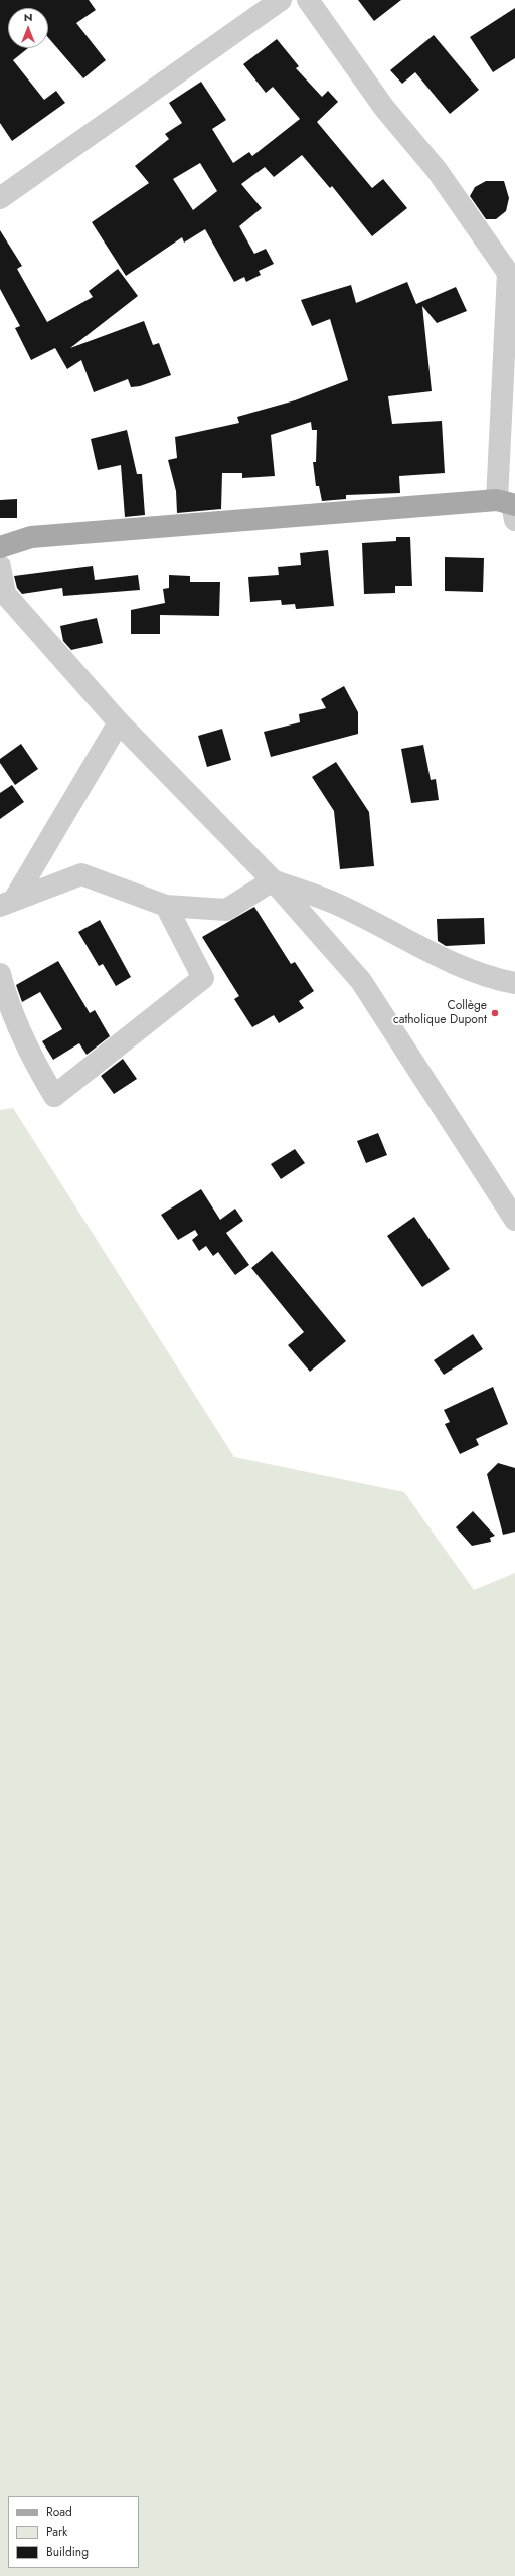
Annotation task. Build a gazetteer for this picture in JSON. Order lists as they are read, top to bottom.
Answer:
{
  "places": ["Collège catholique Dupont"],
  "legend": ["Road", "Park", "Building"],
  "north": "top"
}
